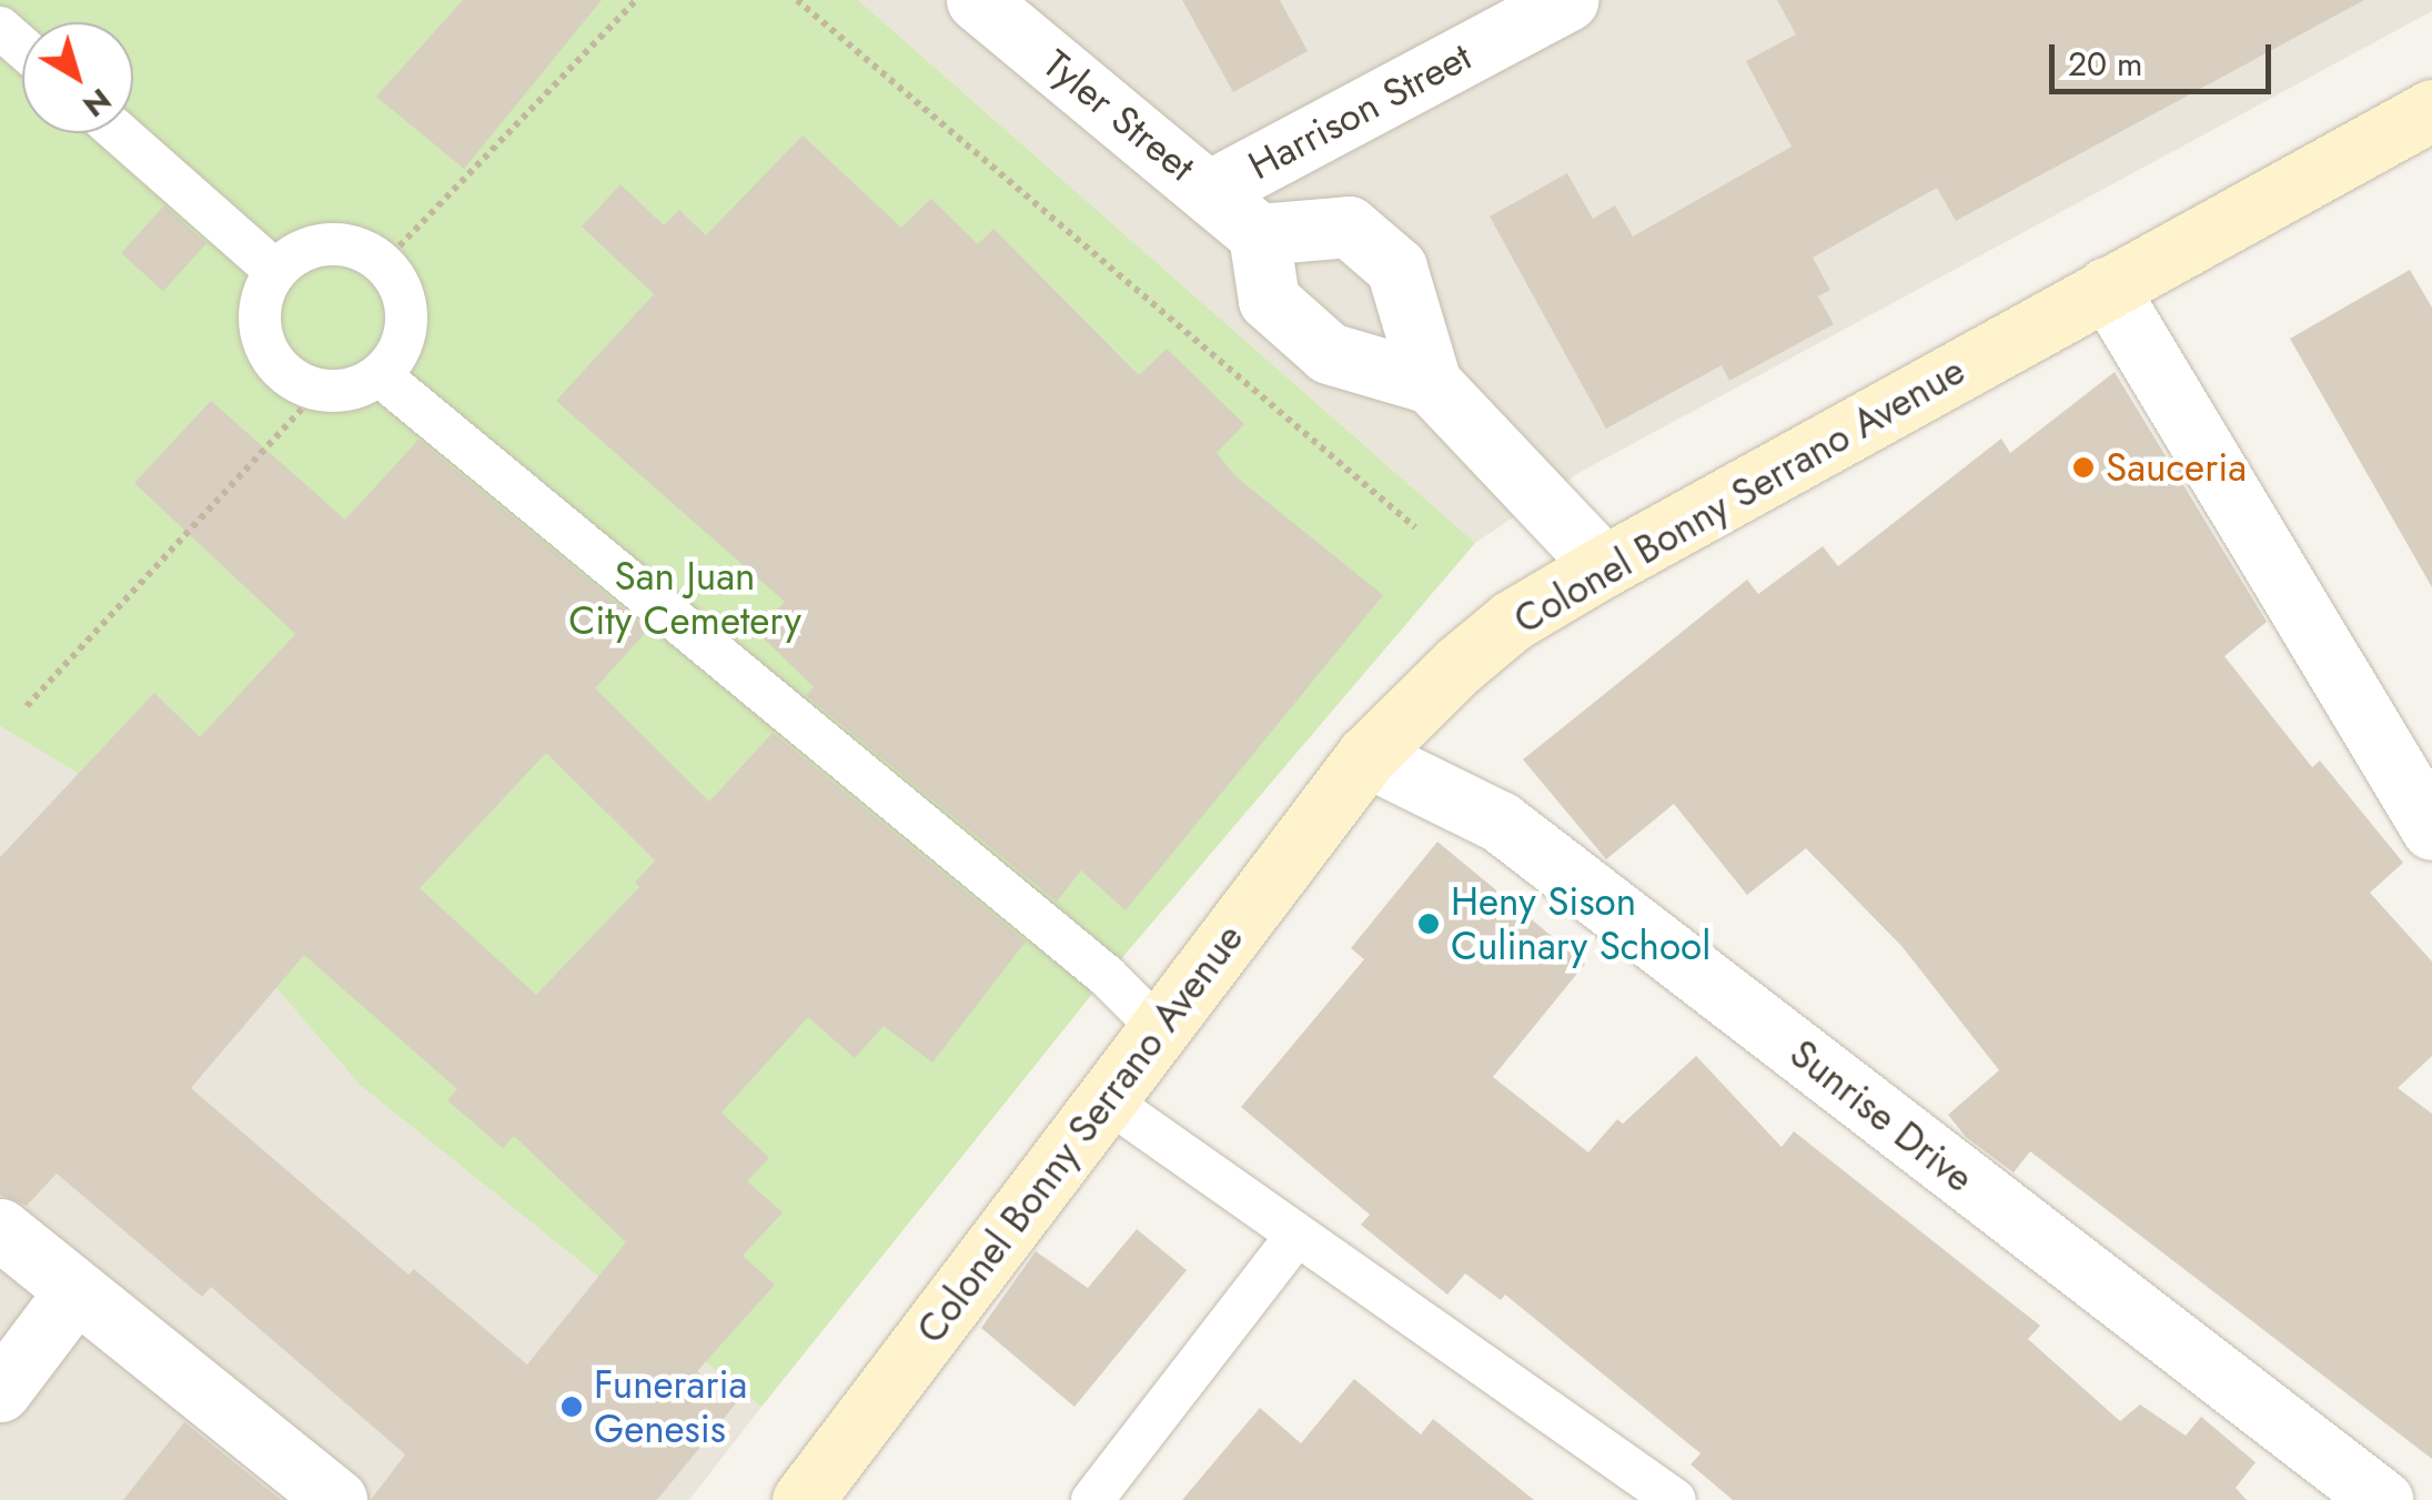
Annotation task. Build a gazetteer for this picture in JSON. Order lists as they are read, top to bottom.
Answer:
{
  "streets": {
    "main road": ["Colonel Bonny Serrano Avenue"],
    "street": ["Harrison Street", "Tyler Street", "Sunrise Drive"]
  },
  "crossings": [
    ["Harrison Street", "Tyler Street"],
    ["Colonel Bonny Serrano Avenue", "Sunrise Drive"]
  ],
  "parks": ["San Juan City Cemetery"],
  "places": ["Sauceria", "Heny Sison Culinary School", "Funeraria Genesis"],
  "scale_bar": "20 m",
  "north": "bottom right"
}
